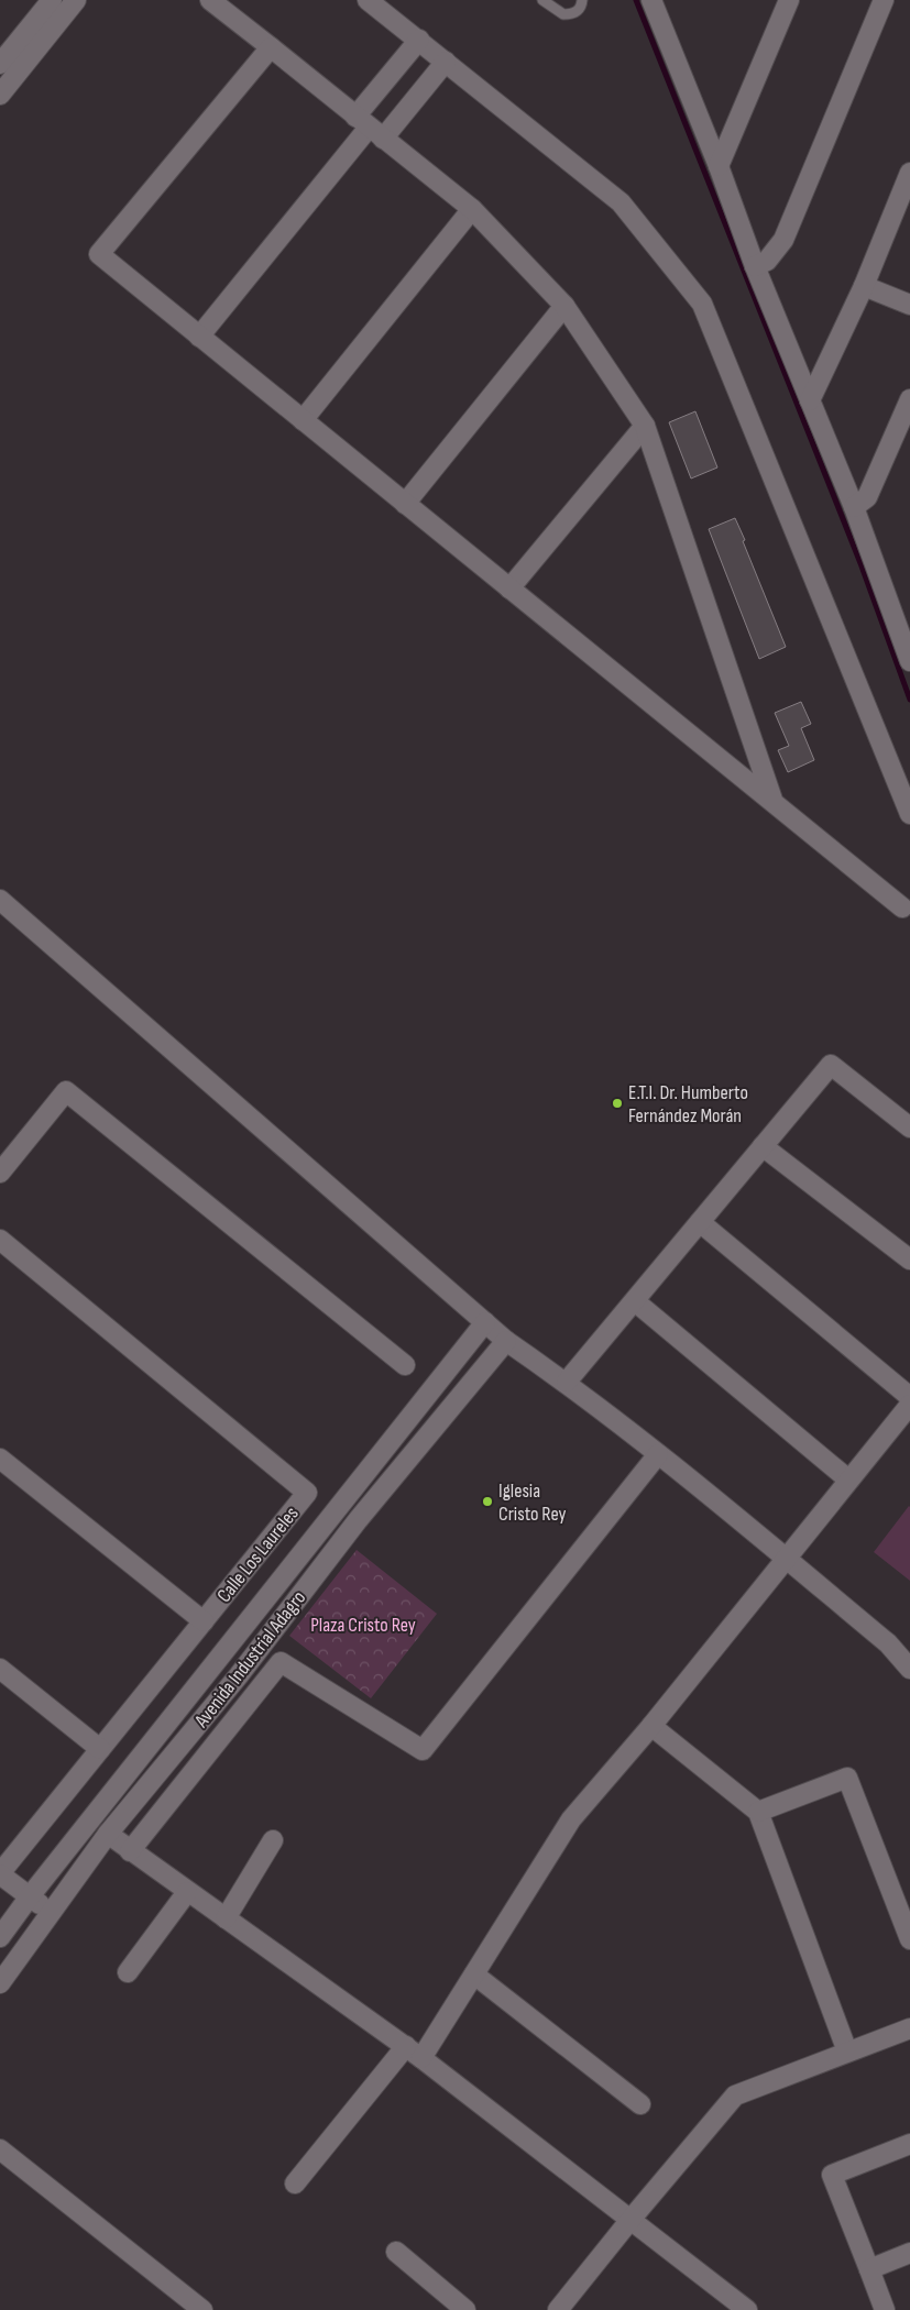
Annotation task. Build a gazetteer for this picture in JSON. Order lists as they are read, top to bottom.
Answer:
{
  "streets": {
    "street": ["Calle Los Laureles", "Avenida Industrial Adagro"]
  },
  "parks": ["Plaza Cristo Rey"],
  "places": ["E.T.I. Dr. Humberto Fernández Morán", "Iglesia Cristo Rey"]
}
